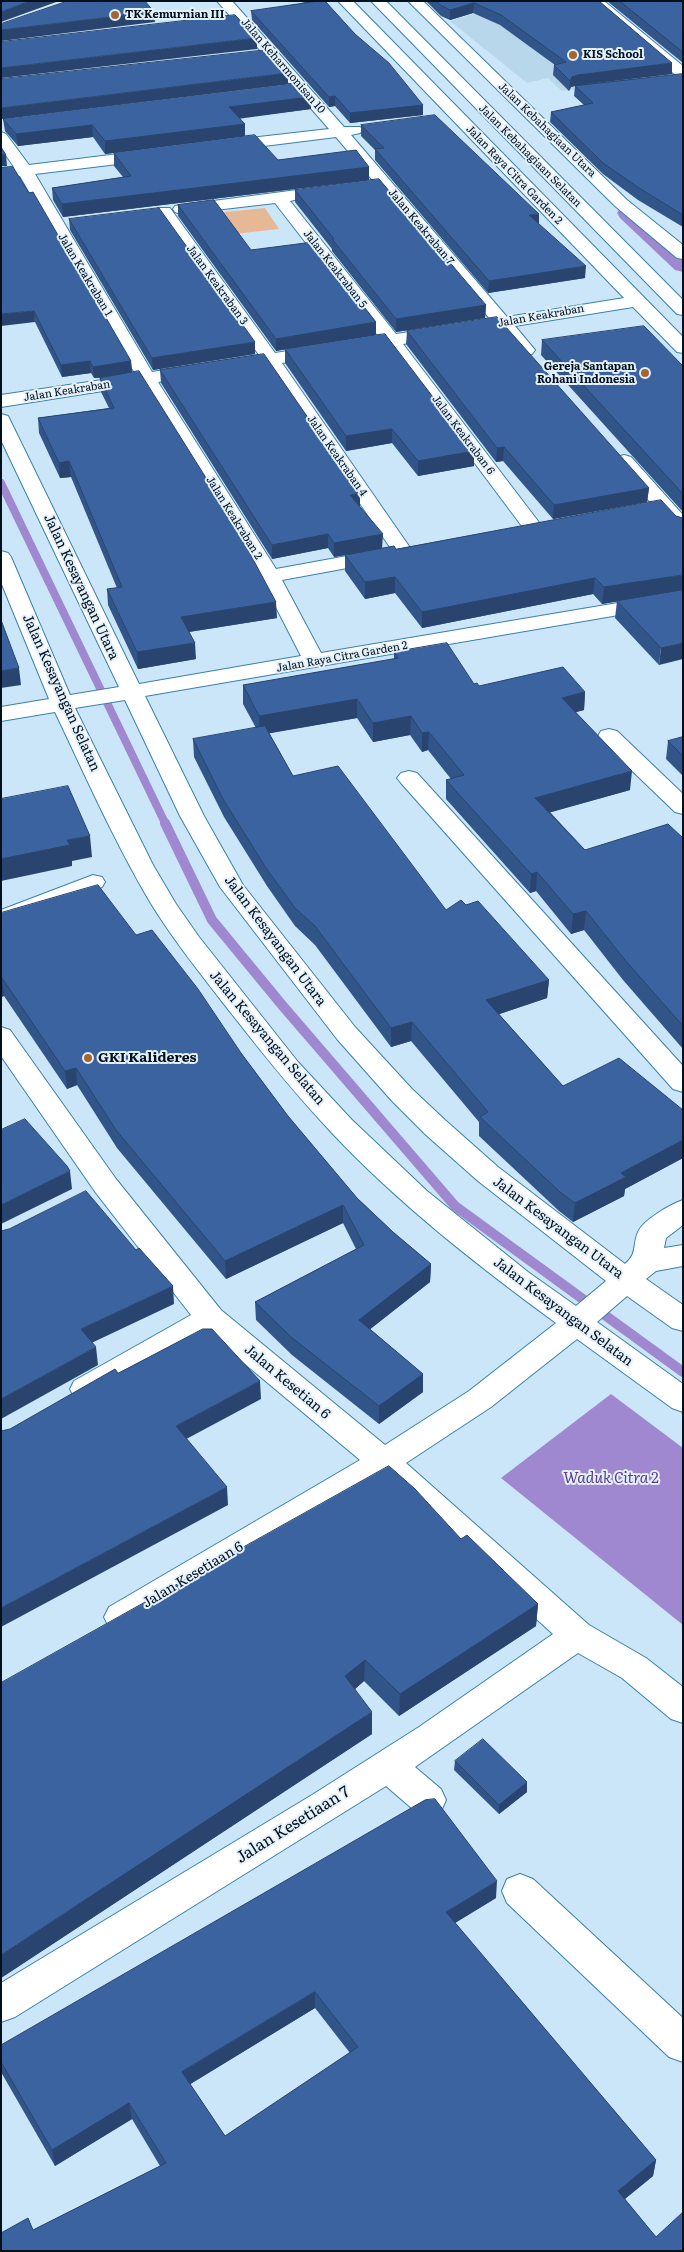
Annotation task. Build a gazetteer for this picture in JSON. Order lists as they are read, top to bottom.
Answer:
{
  "streets": {
    "street": [
      "Jalan Keharmonisan 10",
      "Jalan Kebahagiaan Utara",
      "Jalan Kebahagiaan Selatan",
      "Jalan Raya Citra Garden 2",
      "Jalan Keakraban 7",
      "Jalan Keakraban 5",
      "Jalan Keakraban 1",
      "Jalan Keakraban 3",
      "Jalan Keakraban",
      "Jalan Keakraban 6",
      "Jalan Keakraban 4",
      "Jalan Keakraban 2",
      "Jalan Kesayangan Utara",
      "Jalan Kesayangan Selatan",
      "Jalan Kesetian 6",
      "Jalan Kesetiaan 6",
      "Jalan Kesetiaan 7"
    ]
  },
  "crossings": [
    ["Jalan Keharmonisan 10", "Jalan Keakraban 7"],
    ["Jalan Raya Citra Garden 2", "Jalan Keakraban"],
    ["Jalan Raya Citra Garden 2", "Jalan Keakraban 2"],
    ["Jalan Raya Citra Garden 2", "Jalan Kesayangan Utara"],
    ["Jalan Raya Citra Garden 2", "Jalan Kesayangan Selatan"],
    ["Jalan Keakraban 7", "Jalan Keakraban"],
    ["Jalan Keakraban 5", "Jalan Keakraban"],
    ["Jalan Keakraban 5", "Jalan Keakraban 6"],
    ["Jalan Keakraban 1", "Jalan Keakraban"],
    ["Jalan Keakraban 1", "Jalan Keakraban 2"],
    ["Jalan Keakraban 3", "Jalan Keakraban"],
    ["Jalan Keakraban 3", "Jalan Keakraban 4"],
    ["Jalan Keakraban", "Jalan Keakraban 6"],
    ["Jalan Keakraban", "Jalan Keakraban 4"],
    ["Jalan Keakraban", "Jalan Keakraban 2"],
    ["Jalan Keakraban 4", "Jalan Keakraban 2"],
    ["Jalan Kesayangan Utara", "Jalan Kesetiaan 6"],
    ["Jalan Kesayangan Selatan", "Jalan Kesetiaan 6"],
    ["Jalan Kesetian 6", "Jalan Kesetiaan 6"],
    ["Jalan Kesetian 6", "Jalan Kesetiaan 7"]
  ],
  "water": ["Waduk Citra 2"],
  "places": [
    "TK Kemurnian III",
    "KIS School",
    "Gereja Santapan Rohani Indonesia",
    "GKI Kalideres"
  ]
}
